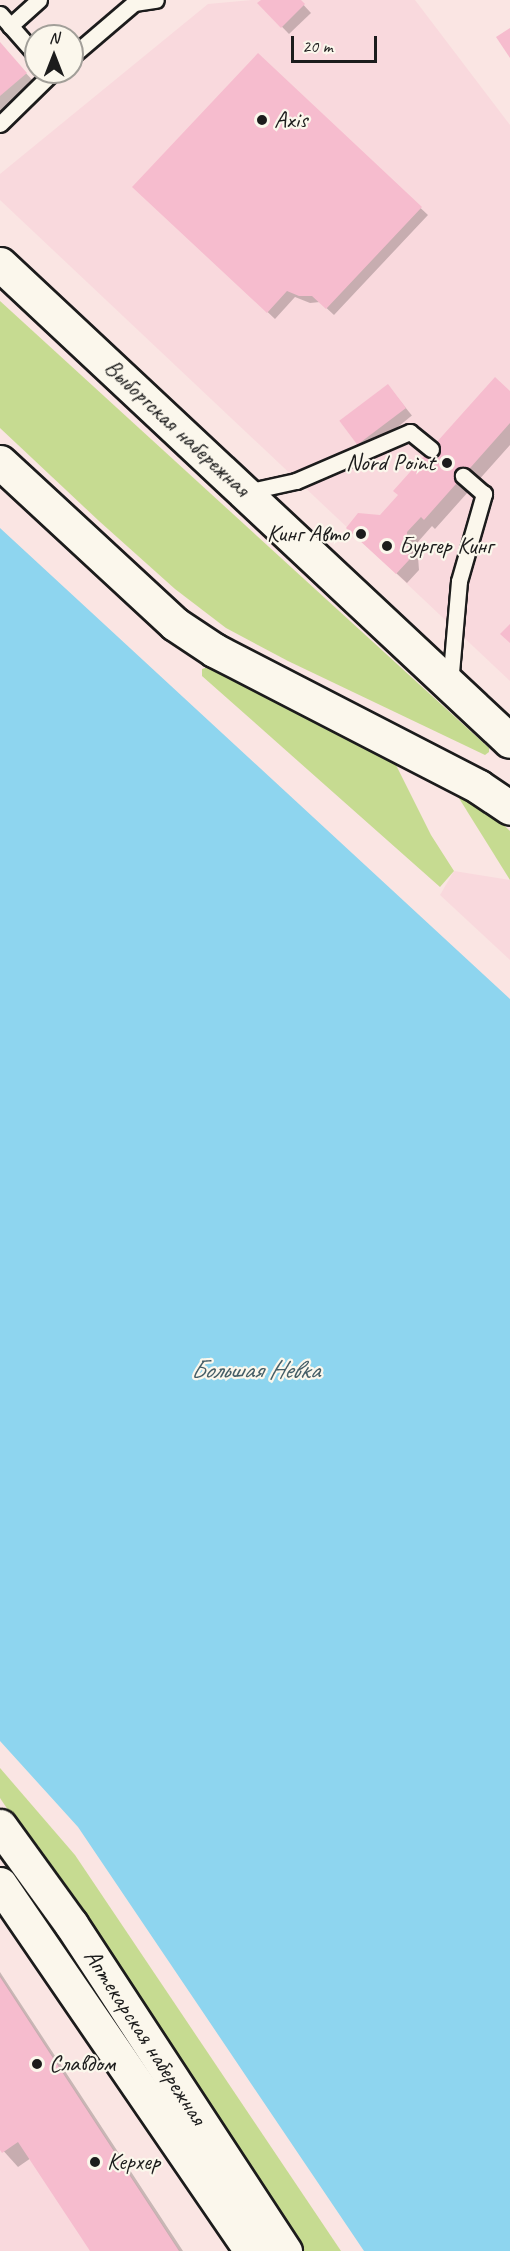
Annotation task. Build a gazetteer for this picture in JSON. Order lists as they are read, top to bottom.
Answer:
{
  "streets": {
    "main road": ["Выборгская набережная", "Аптекарская набережная"]
  },
  "water": ["Большая Невка"],
  "places": [
    "Axis",
    "Nord Point",
    "Кинг Авто",
    "Бургер Кинг",
    "Славдом",
    "Керхер"
  ],
  "scale_bar": "20 m",
  "north": "top"
}
